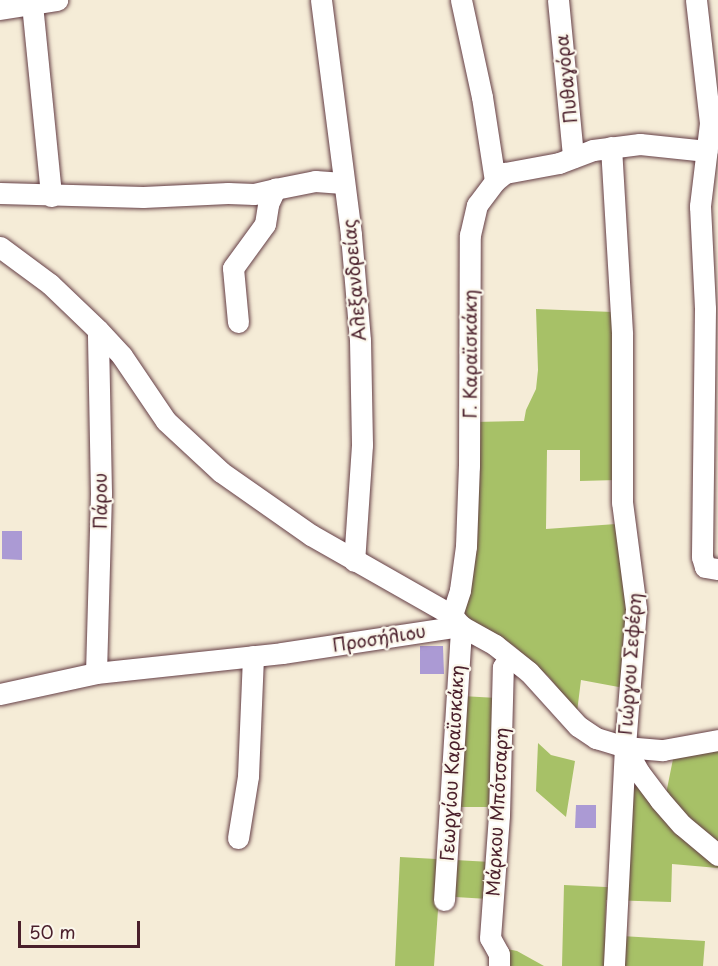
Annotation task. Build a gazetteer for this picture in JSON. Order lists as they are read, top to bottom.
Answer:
{
  "streets": {
    "street": [
      "Πυθαγόρα",
      "Αλεξανδρείας",
      "Γ. Καραϊσκάκη",
      "Πάρου",
      "Προσήλιου",
      "Γιώργου Σεφέρη",
      "Γεωργίου Καραϊσκάκη",
      "Μάρκου Μπότσαρη"
    ]
  },
  "crossings": [
    ["Πυθαγόρα", "Γ. Καραϊσκάκη"],
    ["Γ. Καραϊσκάκη", "Προσήλιου"],
    ["Γ. Καραϊσκάκη", "Γιώργου Σεφέρη"],
    ["Γ. Καραϊσκάκη", "Γεωργίου Καραϊσκάκη"],
    ["Πάρου", "Προσήλιου"],
    ["Προσήλιου", "Γεωργίου Καραϊσκάκη"]
  ],
  "scale_bar": "50 m"
}
